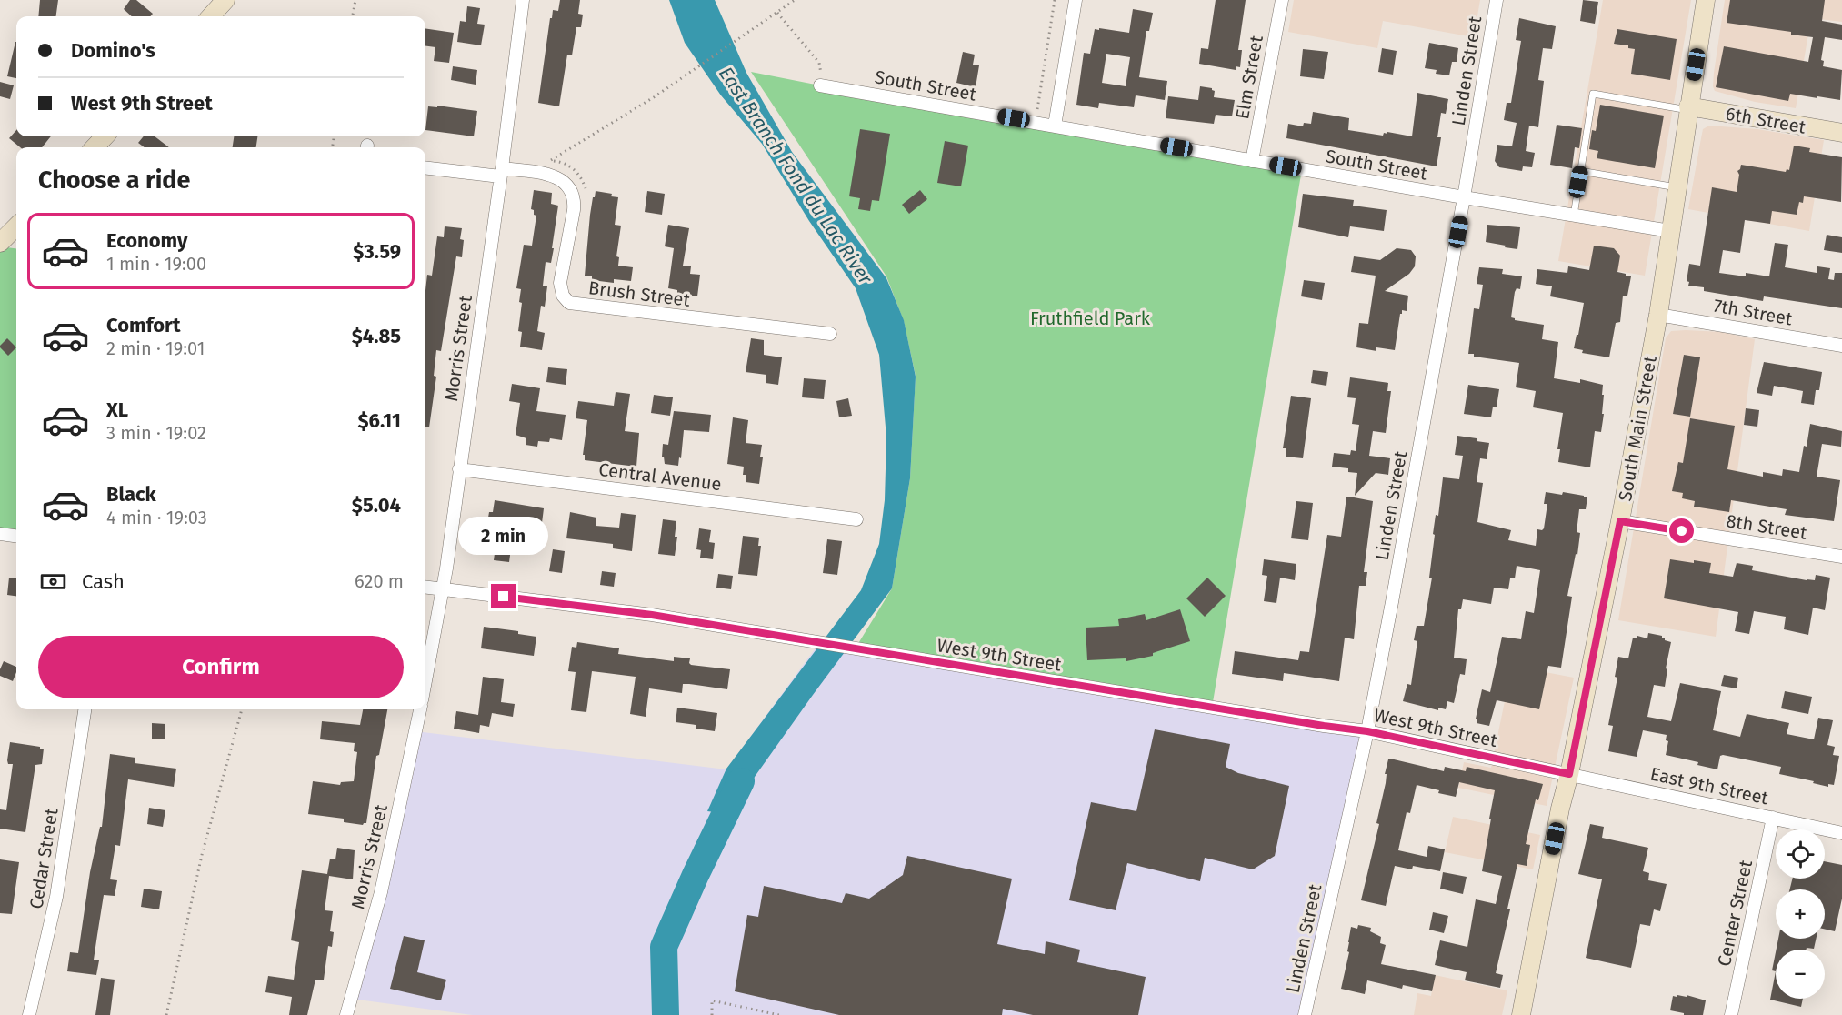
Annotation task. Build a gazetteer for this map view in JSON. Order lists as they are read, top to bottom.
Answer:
{
  "streets": {
    "main road": ["6th Street", "South Main Street"],
    "street": [
      "Linden Street",
      "Elm Street",
      "South Street",
      "Brush Street",
      "7th Street",
      "Morris Street",
      "Central Avenue",
      "8th Street",
      "West 9th Street",
      "East 9th Street",
      "Cedar Street",
      "Center Street"
    ]
  },
  "crossings": [
    ["Linden Street", "South Street"],
    ["Linden Street", "West 9th Street"],
    ["Elm Street", "South Street"],
    ["South Street", "South Main Street"],
    ["6th Street", "South Main Street"],
    ["Brush Street", "Morris Street"],
    ["7th Street", "South Main Street"],
    ["Morris Street", "Central Avenue"],
    ["Morris Street", "West 9th Street"],
    ["South Main Street", "8th Street"],
    ["South Main Street", "West 9th Street"],
    ["South Main Street", "East 9th Street"],
    ["West 9th Street", "East 9th Street"],
    ["East 9th Street", "Center Street"]
  ],
  "water": ["East Branch Fond du Lac River"],
  "parks": ["Fruthfield Park"],
  "page": {
    "banner": ["Domino's", "West 9th Street"],
    "heading": "Choose a ride",
    "list": [
      {
        "name": "Economy",
        "note": "1 min · 19:00",
        "value": "$3.59"
      },
      {
        "name": "Comfort",
        "note": "2 min · 19:01",
        "value": "$4.85"
      },
      {
        "name": "XL",
        "note": "3 min · 19:02",
        "value": "$6.11"
      },
      {
        "name": "Black",
        "note": "4 min · 19:03",
        "value": "$5.04"
      }
    ],
    "bubble": "2 min",
    "pay": ["Cash", "620 m"],
    "buttons": "Confirm",
    "map_buttons": ["+", "−"]
  }
}
